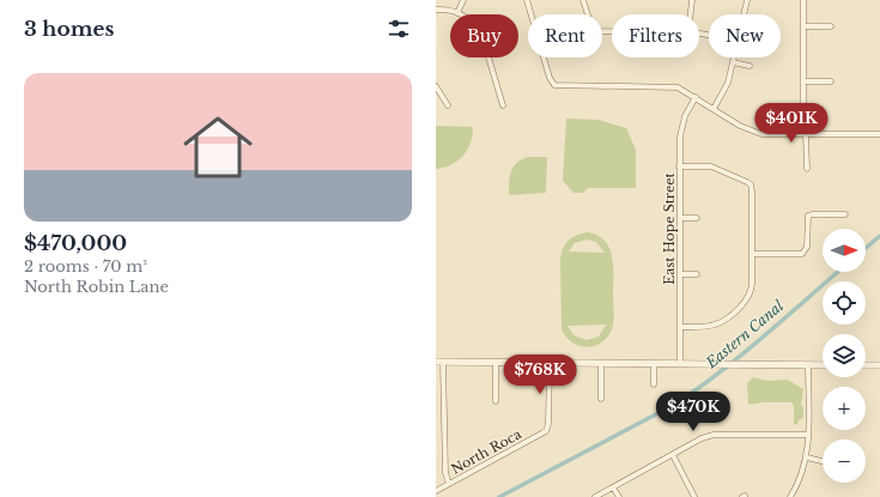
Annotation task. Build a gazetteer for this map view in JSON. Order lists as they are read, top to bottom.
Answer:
{
  "streets": {
    "street": ["East Hope Street", "North Roca"]
  },
  "water": ["Eastern Canal"],
  "north": "right",
  "page": {
    "heading": "3 homes",
    "chip": [
      "Buy",
      "Rent",
      "Filters",
      "New"
    ],
    "list": [
      {
        "name": "$470,000",
        "note": "2 rooms · 70 m² · North Robin Lane"
      }
    ],
    "price": ["$401K", "$768K", "$470K"],
    "map_buttons": ["+", "−"]
  }
}
